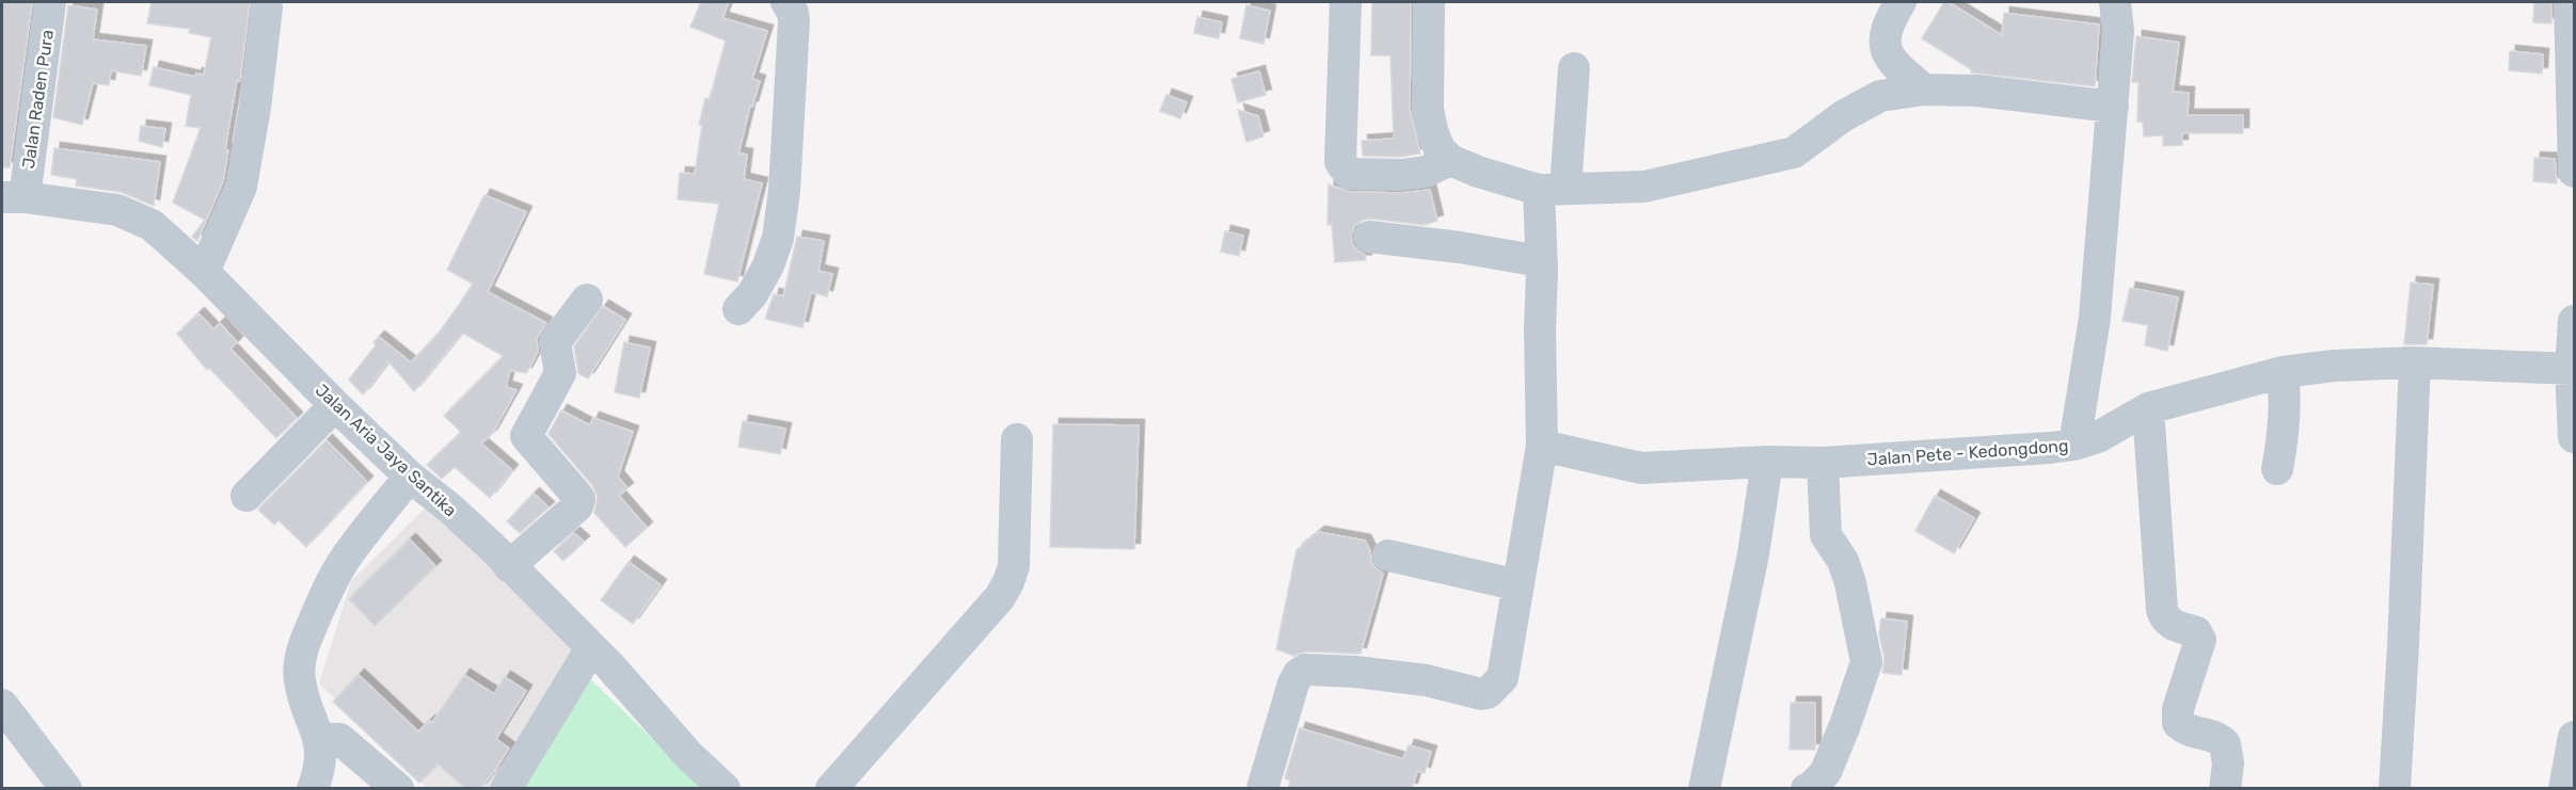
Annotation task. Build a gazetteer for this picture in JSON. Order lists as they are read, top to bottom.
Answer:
{
  "streets": {
    "street": ["Jalan Raden Pura", "Jalan Aria Jaya Santika", "Jalan Pete - Kedongdong"]
  },
  "crossings": [
    ["Jalan Raden Pura", "Jalan Aria Jaya Santika"]
  ]
}
